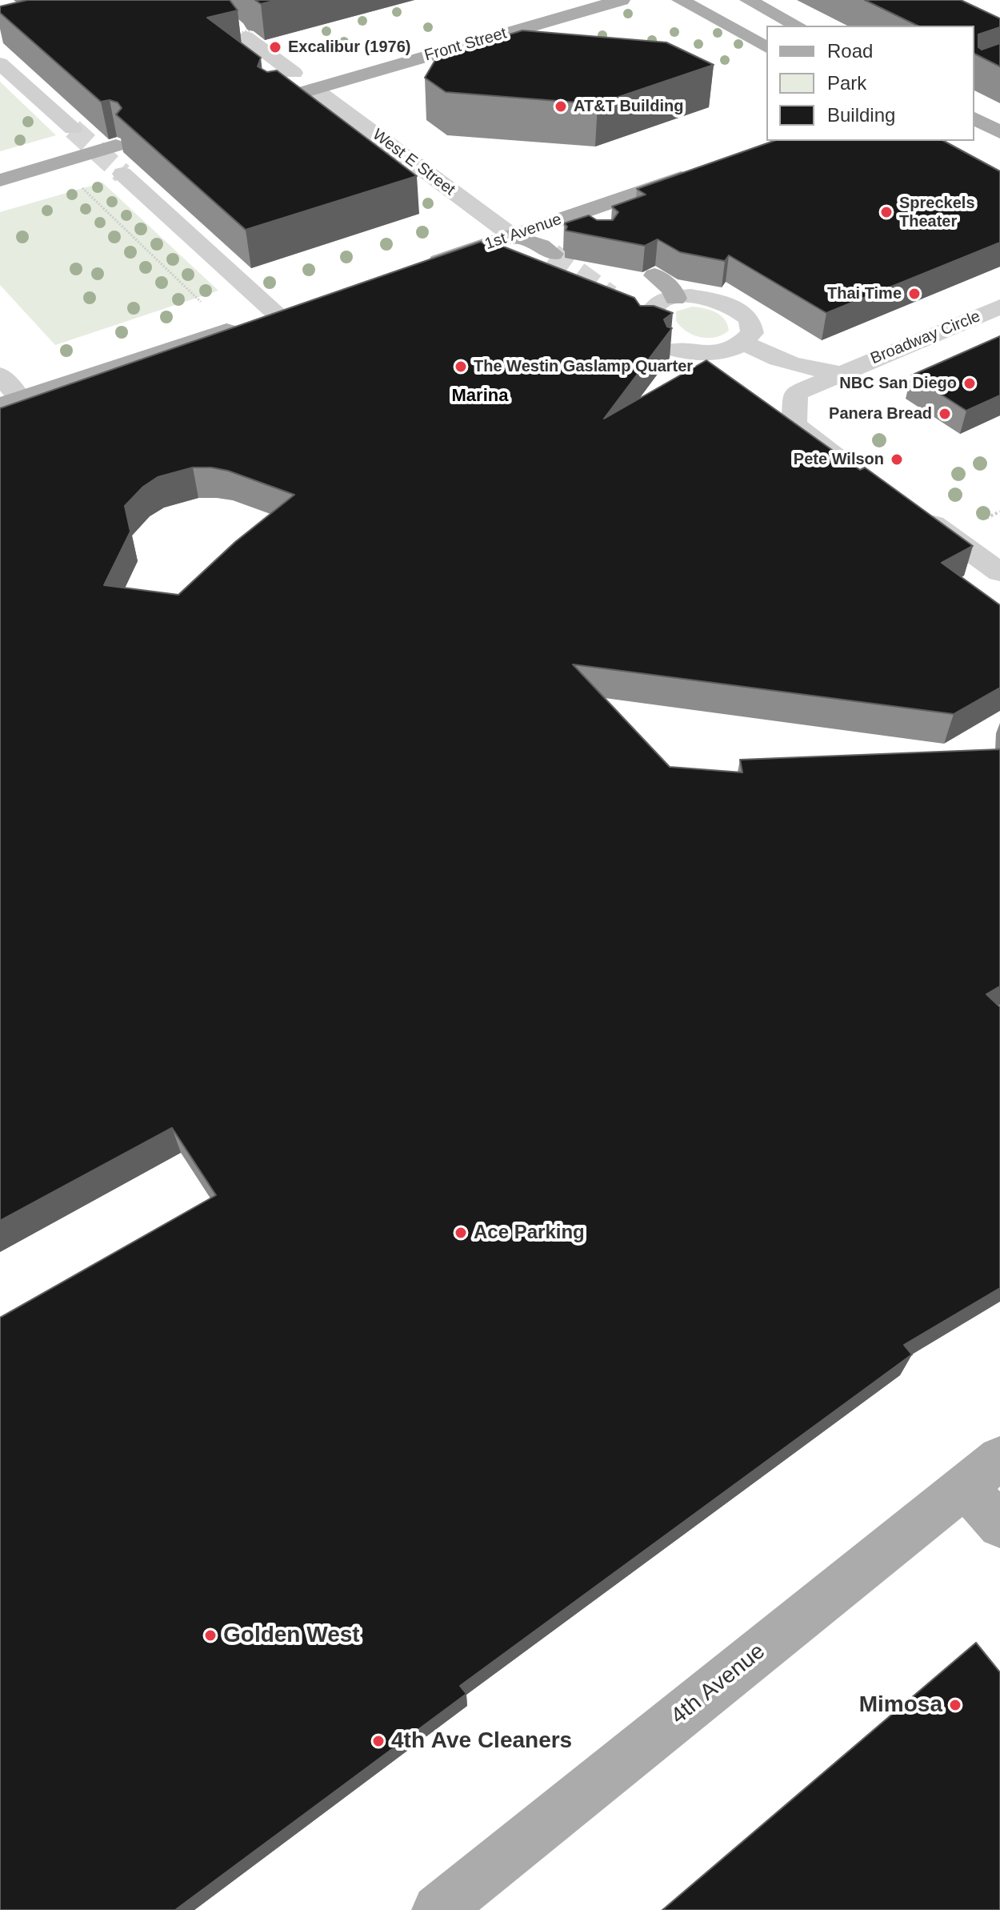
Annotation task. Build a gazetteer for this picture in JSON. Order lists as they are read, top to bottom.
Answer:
{
  "streets": {
    "main road": ["Front Street", "1st Avenue", "4th Avenue"],
    "street": ["West E Street", "Broadway Circle"]
  },
  "crossings": [
    ["Front Street", "West E Street"],
    ["West E Street", "1st Avenue"]
  ],
  "districts": ["Marina"],
  "places": [
    "Excalibur (1976)",
    "AT&T Building",
    "Spreckels Theater",
    "Thai Time",
    "The Westin Gaslamp Quarter",
    "NBC San Diego",
    "Panera Bread",
    "Pete Wilson",
    "Ace Parking",
    "Golden West",
    "Mimosa",
    "4th Ave Cleaners"
  ],
  "legend": ["Road", "Park", "Building"]
}
